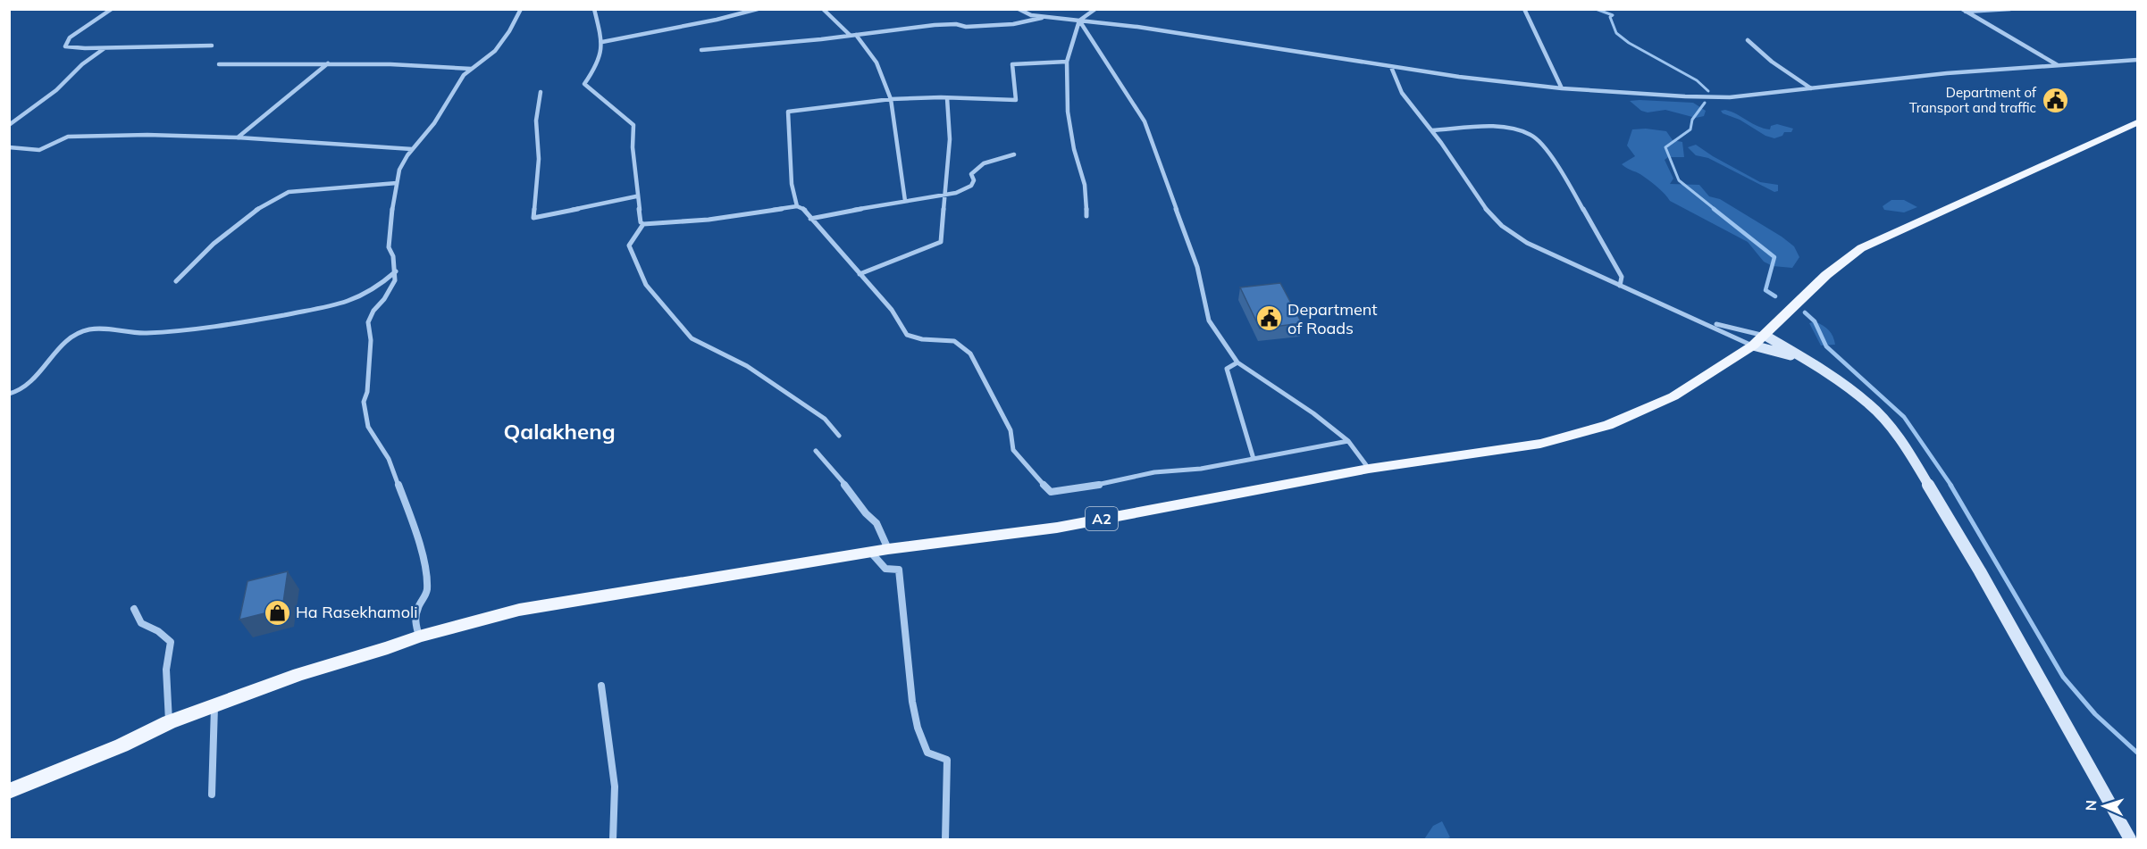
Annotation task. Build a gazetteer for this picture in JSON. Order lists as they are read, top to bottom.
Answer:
{
  "streets": {
    "main road": ["A2"]
  },
  "districts": ["Qalakheng"],
  "places": {
    "public building": ["Department of Transport and traffic", "Department of Roads"],
    "shop": ["Ha Rasekhamoli"]
  },
  "north": "left"
}
